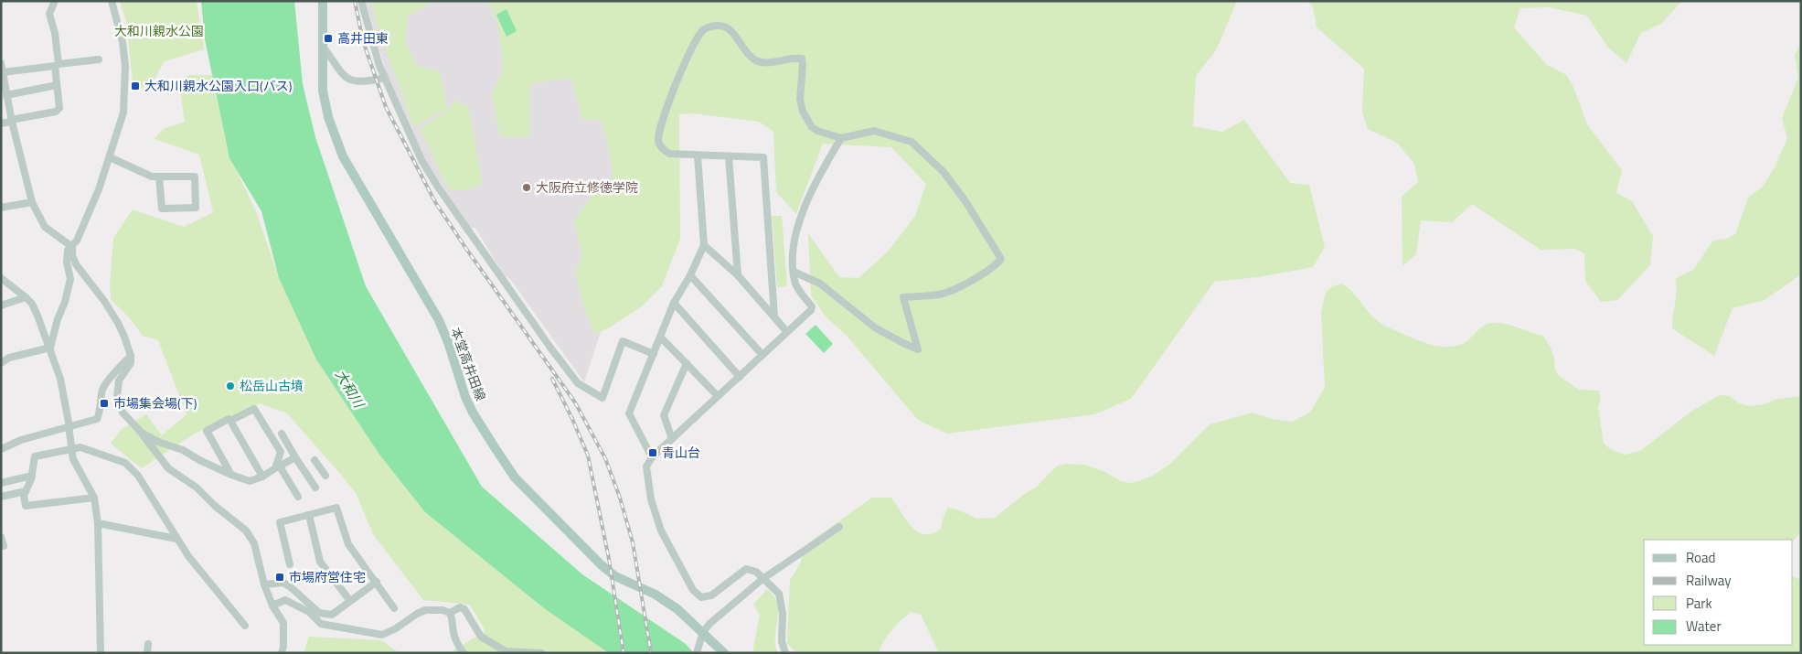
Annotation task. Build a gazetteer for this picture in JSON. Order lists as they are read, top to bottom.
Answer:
{
  "streets": {
    "main road": ["本堂高井田線"]
  },
  "water": ["大和川"],
  "parks": ["大和川親水公園"],
  "places": {
    "transit": [
      "高井田東",
      "大和川親水公園入口(バス)",
      "市場集会場(下)",
      "青山台",
      "市場府営住宅"
    ],
    "other": ["大阪府立修徳学院", "松岳山古墳"]
  },
  "legend": [
    "Road",
    "Railway",
    "Park",
    "Water"
  ]
}
